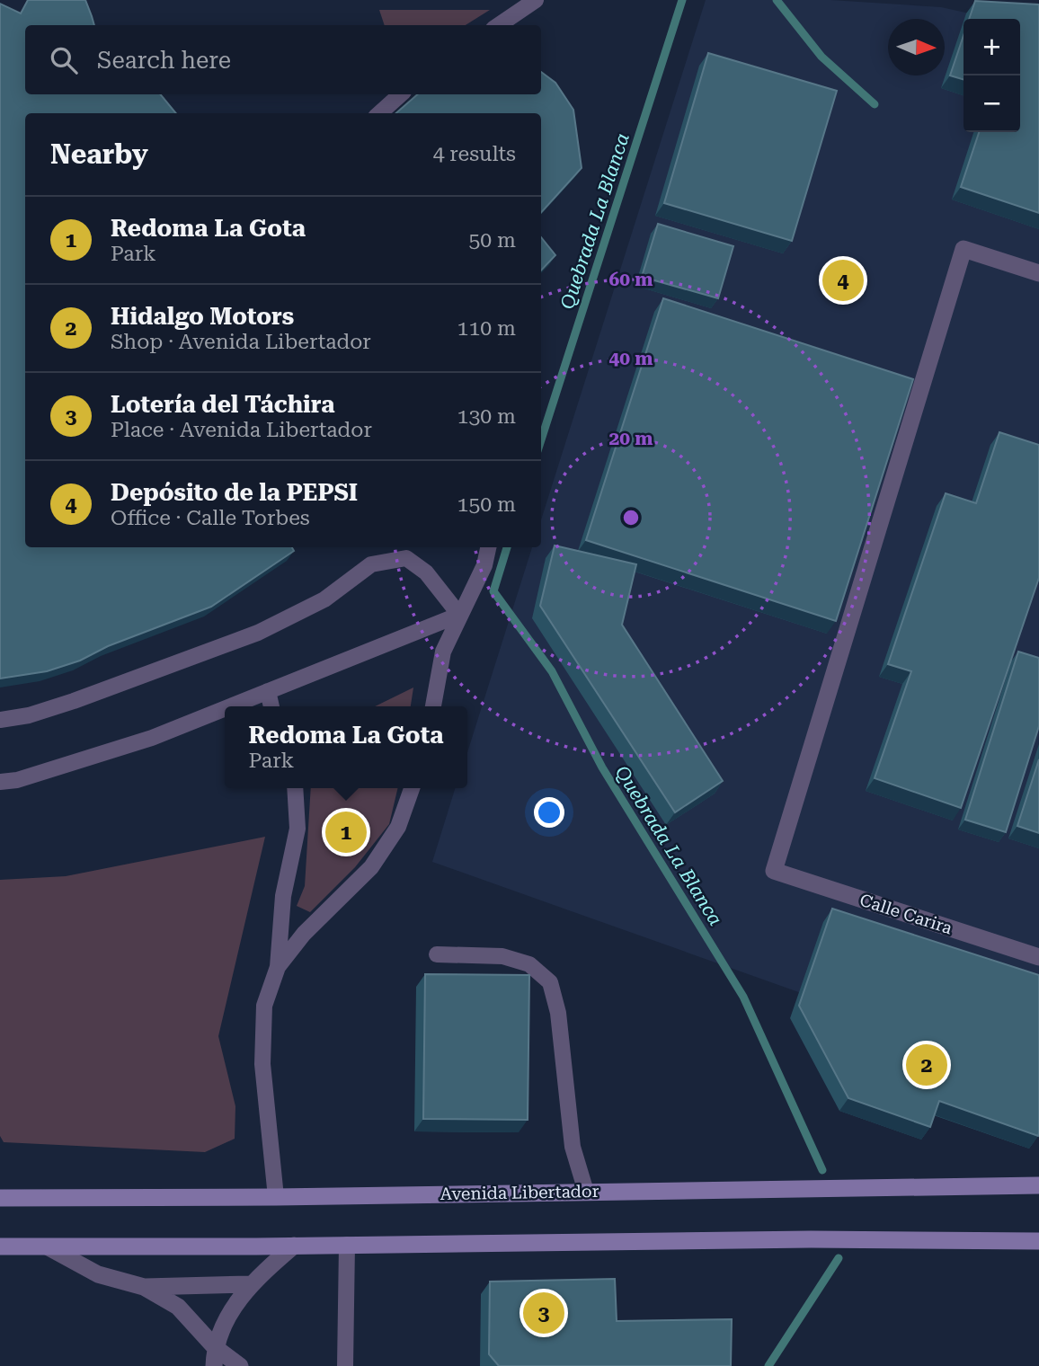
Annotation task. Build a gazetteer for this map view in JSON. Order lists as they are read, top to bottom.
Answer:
{
  "streets": {
    "main road": ["Avenida Libertador"],
    "street": ["Calle Carira"]
  },
  "water": ["Quebrada La Blanca"],
  "north": "right",
  "page": {
    "map_buttons": ["+", "−"],
    "search": "Search here",
    "heading": ["Nearby", "4 results"],
    "list": [
      {
        "mark": "1",
        "name": "Redoma La Gota",
        "note": "Park",
        "value": "50 m"
      },
      {
        "mark": "2",
        "name": "Hidalgo Motors",
        "note": "Shop · Avenida Libertador",
        "value": "110 m"
      },
      {
        "mark": "3",
        "name": "Lotería del Táchira",
        "note": "Place · Avenida Libertador",
        "value": "130 m"
      },
      {
        "mark": "4",
        "name": "Depósito de la PEPSI",
        "note": "Office · Calle Torbes",
        "value": "150 m"
      }
    ],
    "pins": [
      "4",
      "1",
      "2",
      "3"
    ],
    "popup": ["Redoma La Gota", "Park"]
  },
  "rings": ["60 m", "40 m", "20 m"]
}
